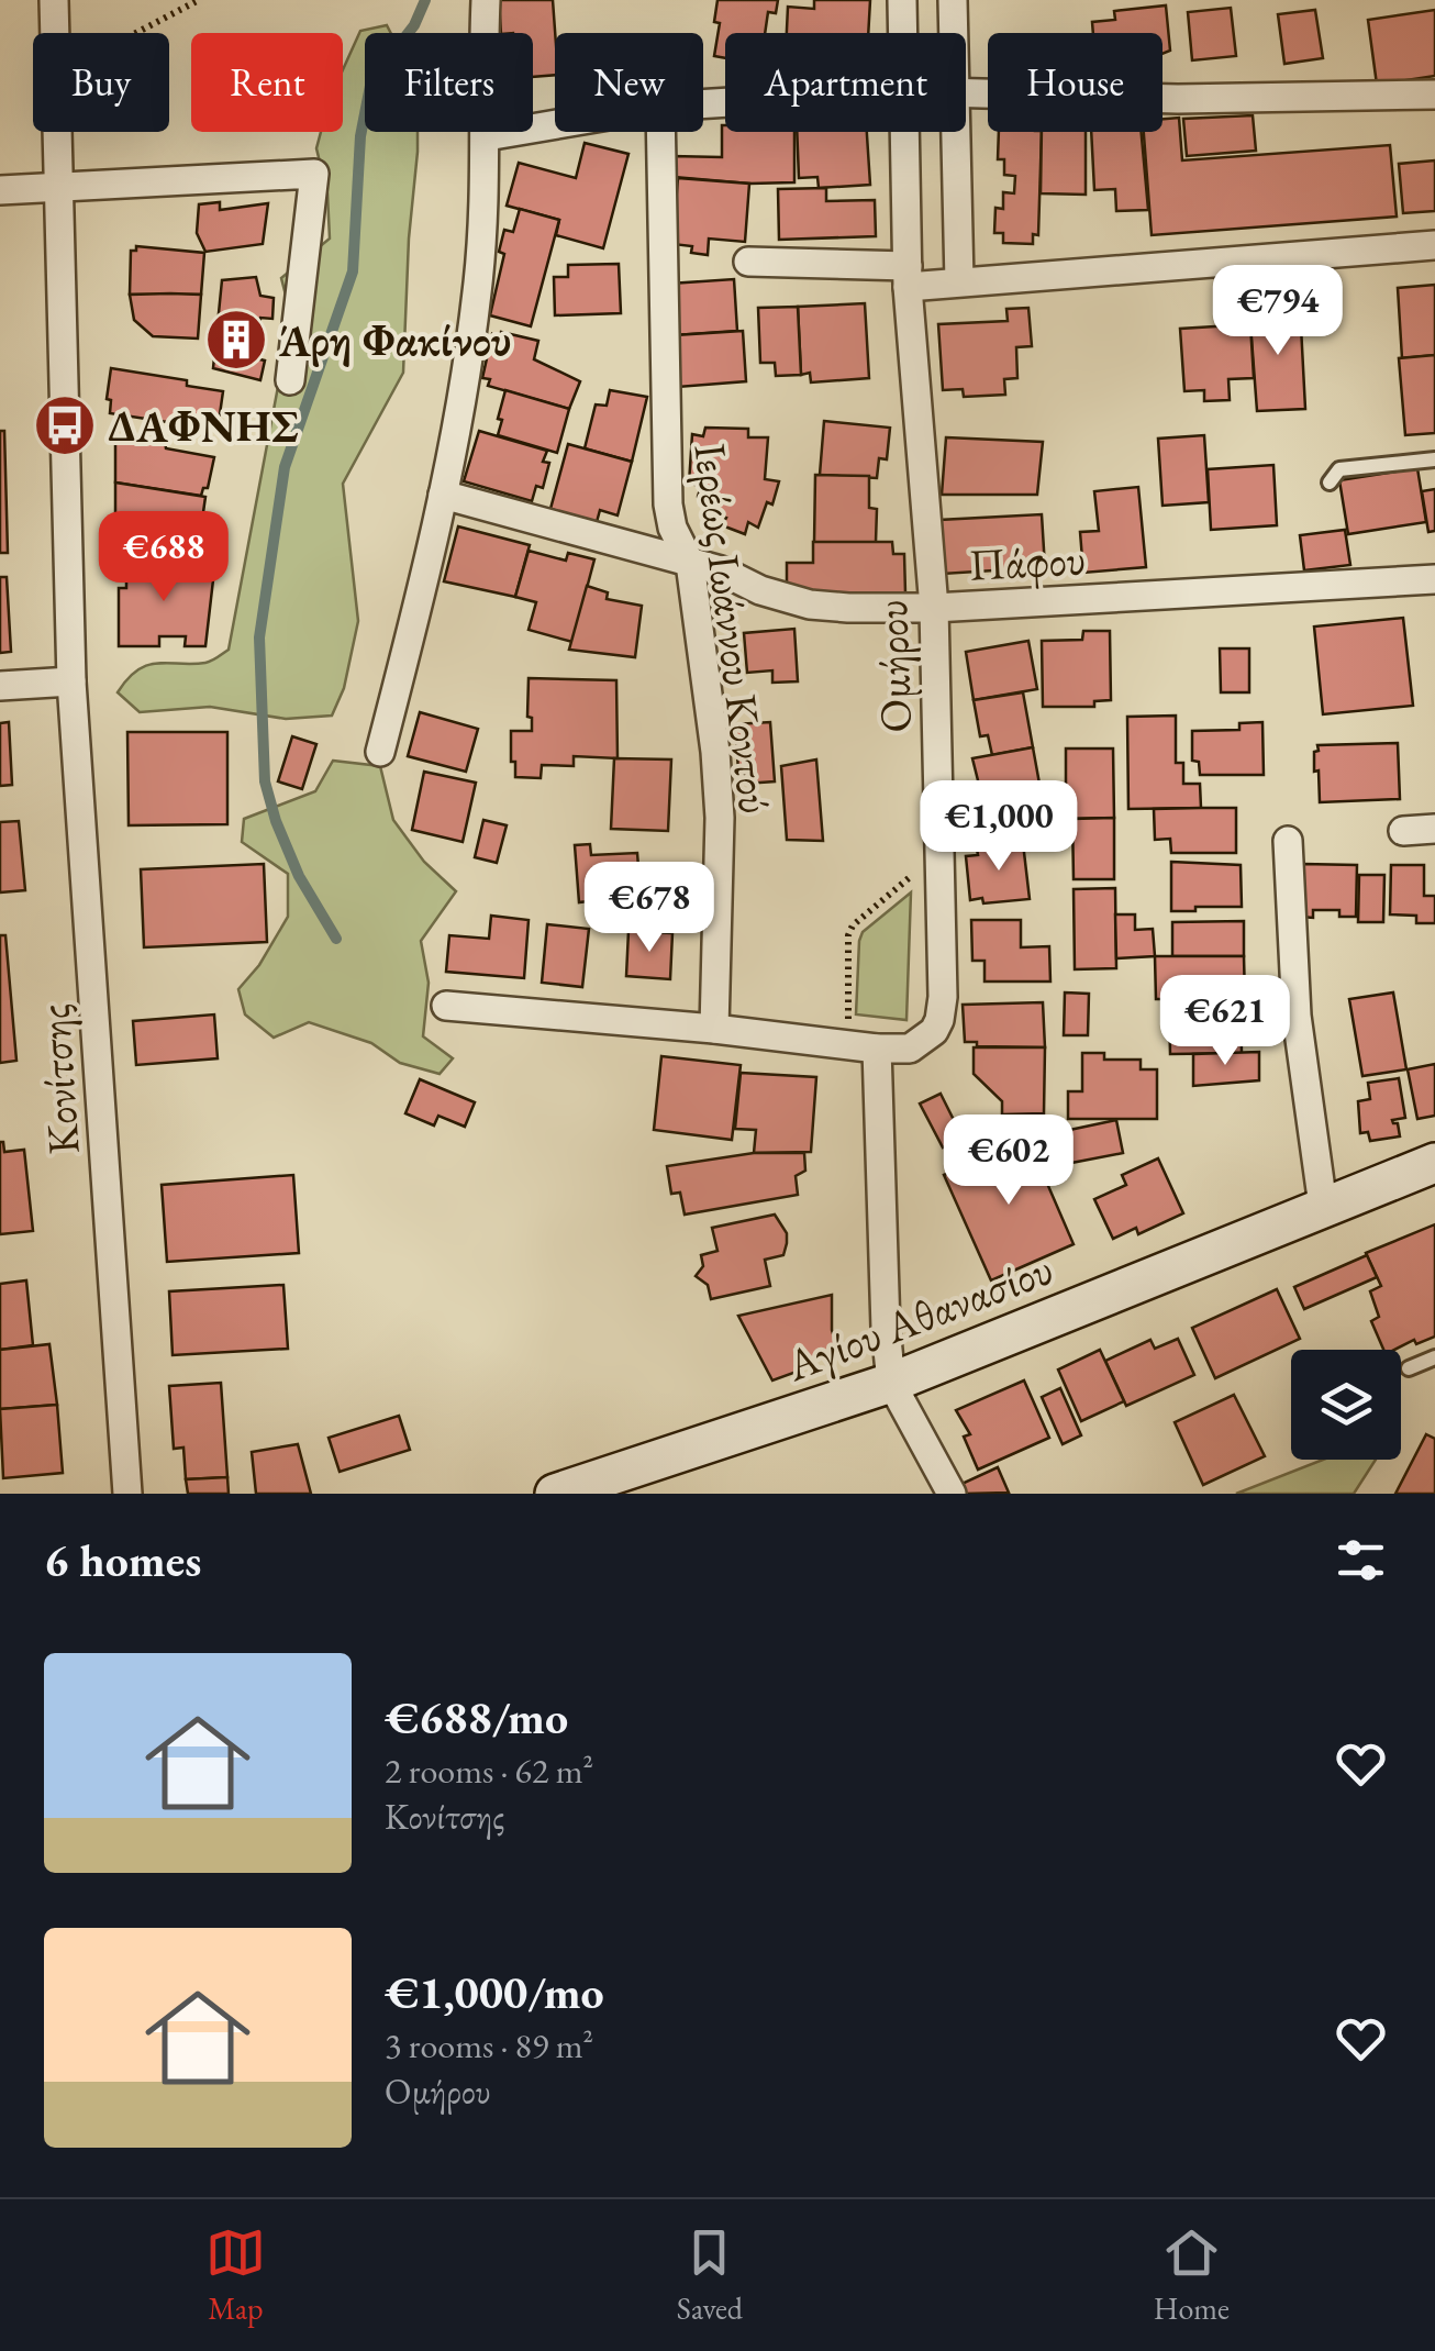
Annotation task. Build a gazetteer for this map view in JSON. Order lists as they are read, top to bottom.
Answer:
{
  "streets": {
    "street": [
      "Πάφου",
      "Ιερέως Ιωάννου Κοντού",
      "Ομήρου",
      "Κονίτσης",
      "Αγίου Αθανασίου"
    ]
  },
  "crossings": [
    ["Πάφου", "Ιερέως Ιωάννου Κοντού"],
    ["Πάφου", "Ομήρου"],
    ["Ιερέως Ιωάννου Κοντού", "Ομήρου"]
  ],
  "places": {
    "building": ["Άρη Φακίνου"],
    "bus stop": ["ΔΑΦΝΗΣ"]
  },
  "page": {
    "chip": [
      "Buy",
      "Rent",
      "Filters",
      "New",
      "Apartment",
      "House"
    ],
    "price": [
      "€794",
      "€688",
      "€1,000",
      "€678",
      "€621",
      "€602"
    ],
    "heading": "6 homes",
    "list": [
      {
        "name": "€688/mo",
        "note": "2 rooms · 62 m² · Κονίτσης"
      },
      {
        "name": "€1,000/mo",
        "note": "3 rooms · 89 m² · Ομήρου"
      }
    ],
    "tabs": ["Map", "Saved", "Home"]
  }
}
